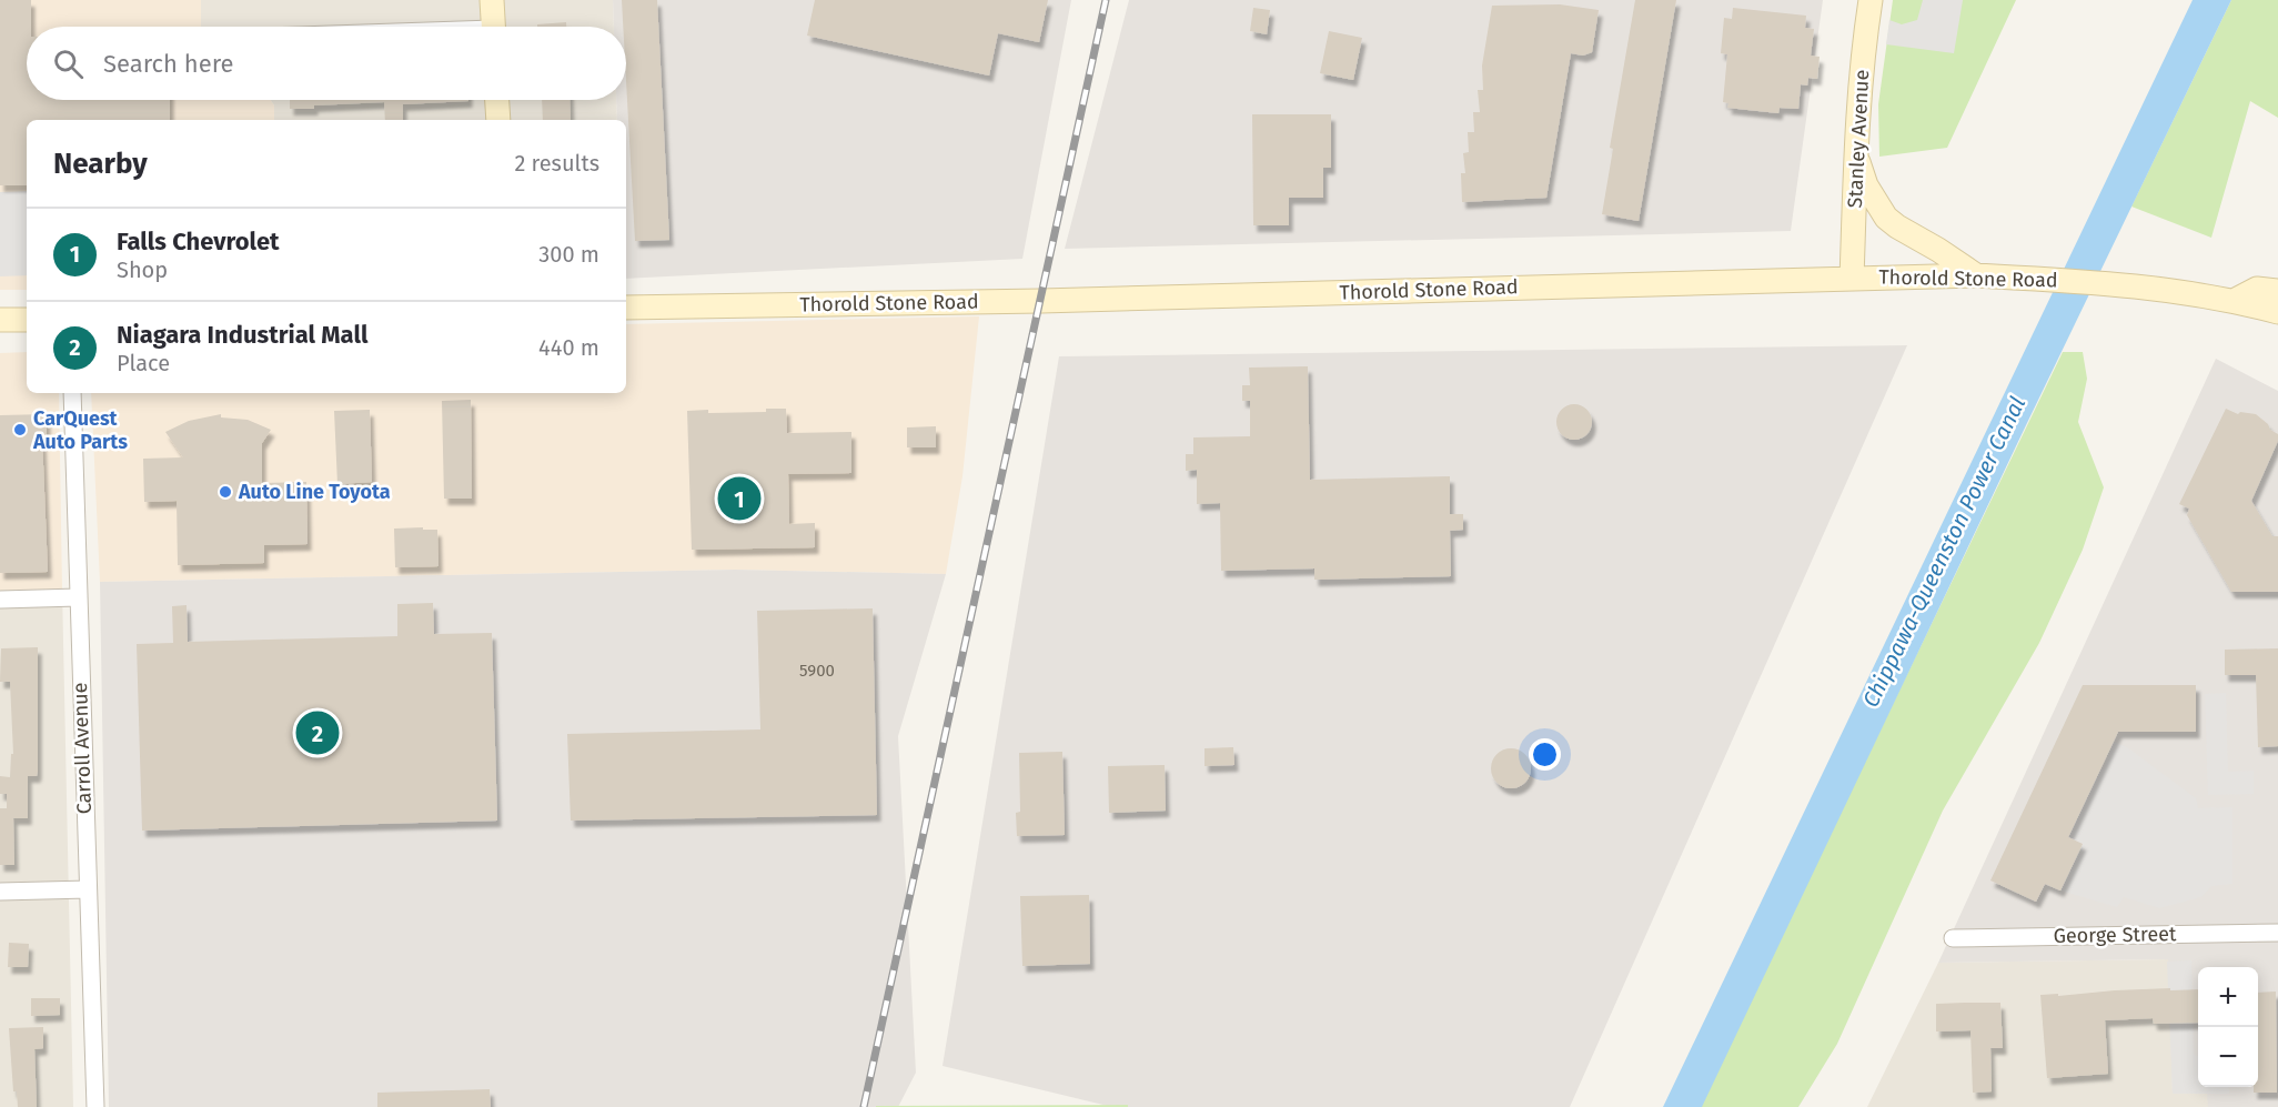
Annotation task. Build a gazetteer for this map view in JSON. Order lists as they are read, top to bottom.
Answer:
{
  "streets": {
    "main road": ["Stanley Avenue", "Thorold Stone Road"],
    "street": ["Carroll Avenue", "George Street"]
  },
  "crossings": [
    ["Stanley Avenue", "Thorold Stone Road"]
  ],
  "water": ["Chippawa-Queenston Power Canal"],
  "places": ["CarQuest Auto Parts", "Auto Line Toyota"],
  "house_numbers": ["5900"],
  "page": {
    "search": "Search here",
    "heading": ["Nearby", "2 results"],
    "list": [
      {
        "mark": "1",
        "name": "Falls Chevrolet",
        "note": "Shop",
        "value": "300 m"
      },
      {
        "mark": "2",
        "name": "Niagara Industrial Mall",
        "note": "Place",
        "value": "440 m"
      }
    ],
    "pins": ["1", "2"],
    "map_buttons": ["+", "−"]
  }
}
